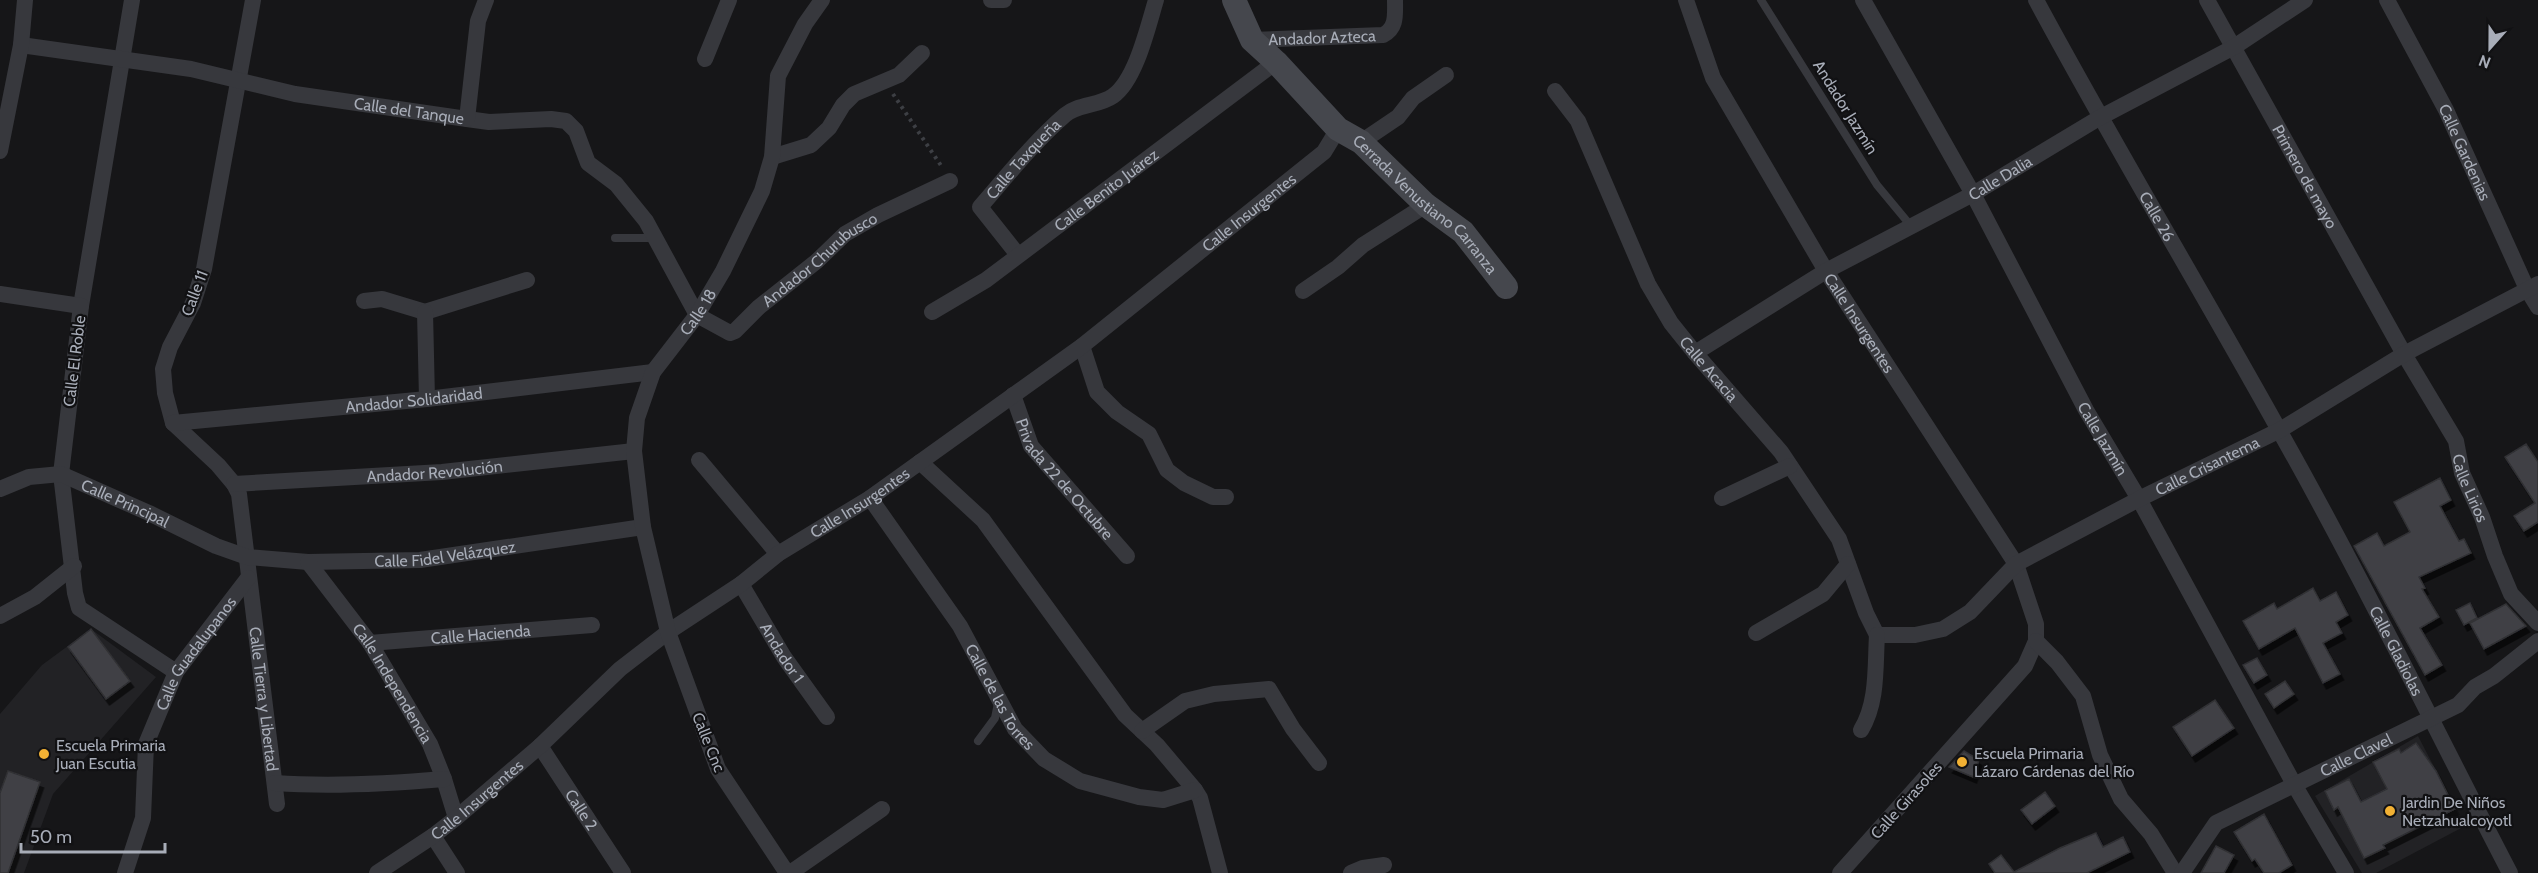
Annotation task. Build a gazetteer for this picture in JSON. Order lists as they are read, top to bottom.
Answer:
{
  "streets": {
    "street": [
      "Andador Azteca",
      "Calle del Tanque",
      "Calle Gardenias",
      "Calle Taxqueña",
      "Calle Dalia",
      "Primero de mayo",
      "Calle Benito Juárez",
      "Cerrada Venustiano Carranza",
      "Calle Insurgentes",
      "Calle 26",
      "Andador Churubusco",
      "Calle 11",
      "Calle 18",
      "Calle El Roble",
      "Calle Acacia",
      "Andador Solidaridad",
      "Calle Jazmín",
      "Calle Crisantema",
      "Andador Revolución",
      "Privada 22 de Octubre",
      "Calle Lirios",
      "Calle Principal",
      "Calle Fidel Velázquez",
      "Calle Hacienda",
      "Andador 1",
      "Calle Gladiolas",
      "Calle Guadalupanos",
      "Calle Independencia",
      "Calle de las Torres",
      "Calle Tierra y Libertad",
      "Calle Cnc",
      "Calle Clavel",
      "Calle Girasoles",
      "Calle 2"
    ],
    "lane": ["Andador Jazmín"]
  },
  "crossings": [
    ["Andador Azteca", "Cerrada Venustiano Carranza"],
    ["Andador Jazmín", "Calle Dalia"],
    ["Calle del Tanque", "Andador Churubusco"],
    ["Calle del Tanque", "Calle 11"],
    ["Calle del Tanque", "Calle 18"],
    ["Calle del Tanque", "Calle El Roble"],
    ["Calle Gardenias", "Calle Crisantema"],
    ["Calle Taxqueña", "Calle Benito Juárez"],
    ["Calle Dalia", "Primero de mayo"],
    ["Calle Dalia", "Calle Insurgentes"],
    ["Calle Dalia", "Calle 26"],
    ["Calle Dalia", "Calle Acacia"],
    ["Calle Dalia", "Calle Jazmín"],
    ["Primero de mayo", "Calle Crisantema"],
    ["Primero de mayo", "Calle Lirios"],
    ["Calle Benito Juárez", "Cerrada Venustiano Carranza"],
    ["Cerrada Venustiano Carranza", "Calle Insurgentes"],
    ["Calle Insurgentes", "Calle 18"],
    ["Calle Insurgentes", "Calle Crisantema"],
    ["Calle Insurgentes", "Privada 22 de Octubre"],
    ["Calle Insurgentes", "Andador 1"],
    ["Calle Insurgentes", "Calle Independencia"],
    ["Calle Insurgentes", "Calle de las Torres"],
    ["Calle Insurgentes", "Calle Cnc"],
    ["Calle Insurgentes", "Calle Girasoles"],
    ["Calle Insurgentes", "Calle 2"],
    ["Calle 26", "Calle Crisantema"],
    ["Calle 26", "Calle Gladiolas"],
    ["Andador Churubusco", "Calle 18"],
    ["Calle 11", "Andador Solidaridad"],
    ["Calle 18", "Andador Solidaridad"],
    ["Calle 18", "Andador Revolución"],
    ["Calle 18", "Calle Fidel Velázquez"],
    ["Calle 18", "Calle Cnc"],
    ["Calle El Roble", "Calle Principal"],
    ["Calle El Roble", "Calle Guadalupanos"],
    ["Calle Acacia", "Calle Crisantema"],
    ["Calle Jazmín", "Calle Crisantema"],
    ["Calle Jazmín", "Calle Clavel"],
    ["Calle Crisantema", "Calle Lirios"],
    ["Calle Crisantema", "Calle Gladiolas"],
    ["Calle Principal", "Calle Fidel Velázquez"],
    ["Calle Principal", "Calle Tierra y Libertad"],
    ["Calle Fidel Velázquez", "Calle Independencia"],
    ["Calle Fidel Velázquez", "Calle Tierra y Libertad"],
    ["Calle Hacienda", "Calle Independencia"],
    ["Calle Gladiolas", "Calle Clavel"],
    ["Calle Guadalupanos", "Calle Tierra y Libertad"]
  ],
  "places": ["Escuela Primaria Juan Escutia", "Escuela Primaria Lázaro Cárdenas del Río", "Jardin De Niños Netzahualcoyotl"],
  "scale_bar": "50 m",
  "north": "bottom"
}
